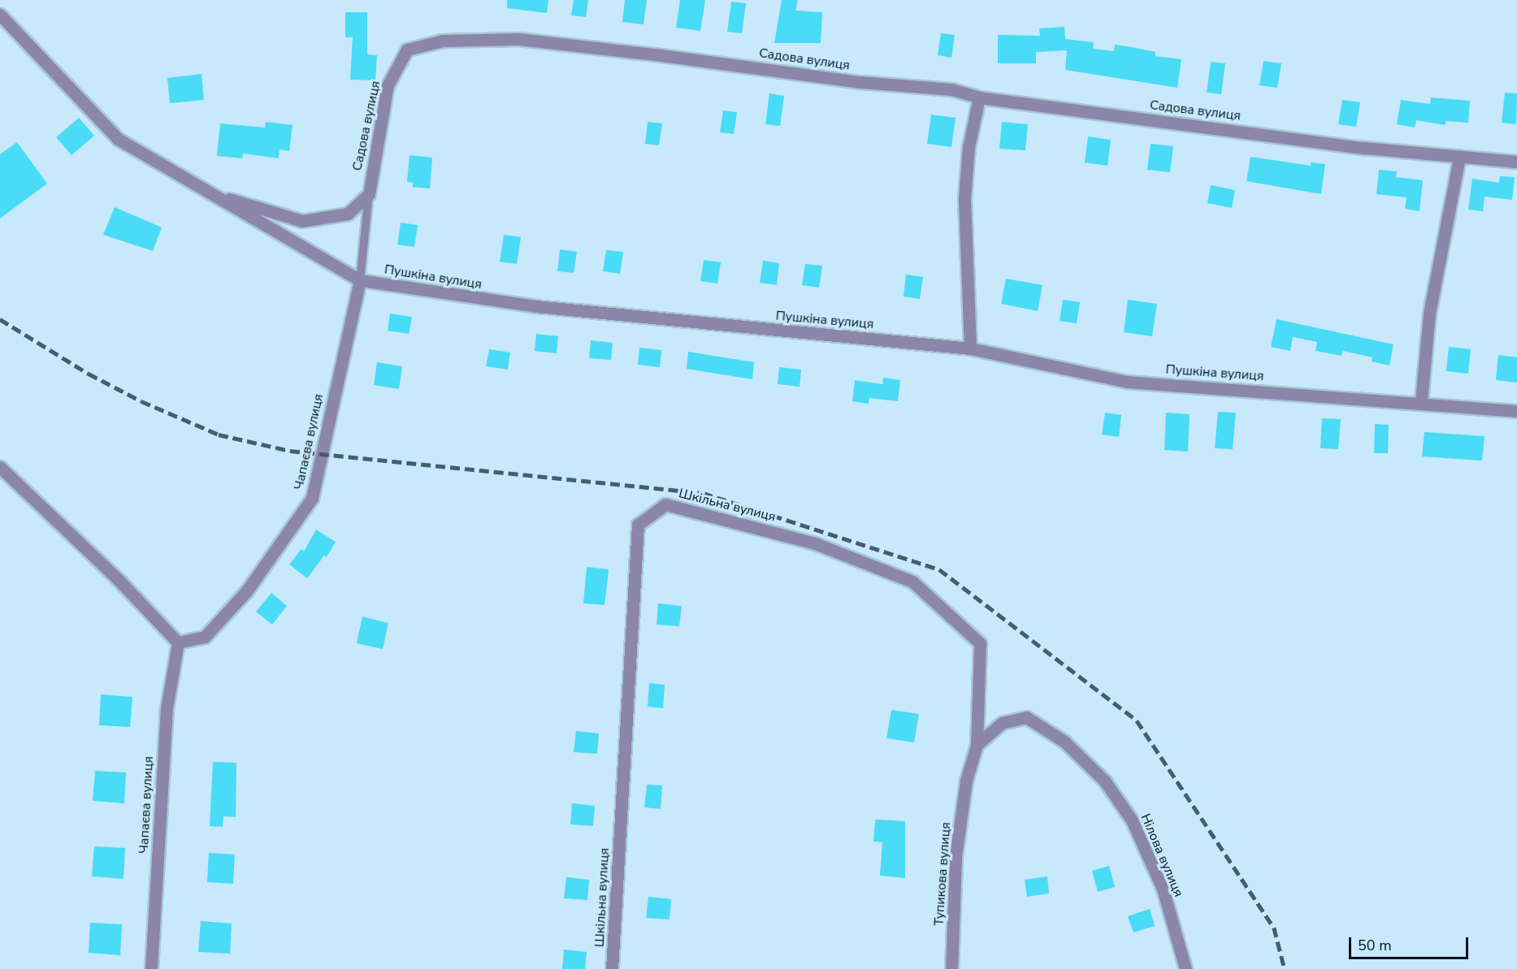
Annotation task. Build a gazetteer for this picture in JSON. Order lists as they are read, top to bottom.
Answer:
{
  "streets": {
    "street": [
      "Садова вулиця",
      "Пушкіна вулиця",
      "Чапаєва вулиця",
      "Шкільна вулиця",
      "Нілова вулиця",
      "Тупикова вулиця"
    ]
  },
  "crossings": [
    ["Пушкіна вулиця", "Чапаєва вулиця"],
    ["Шкільна вулиця", "Нілова вулиця"],
    ["Шкільна вулиця", "Тупикова вулиця"],
    ["Нілова вулиця", "Тупикова вулиця"]
  ],
  "scale_bar": "50 m"
}
